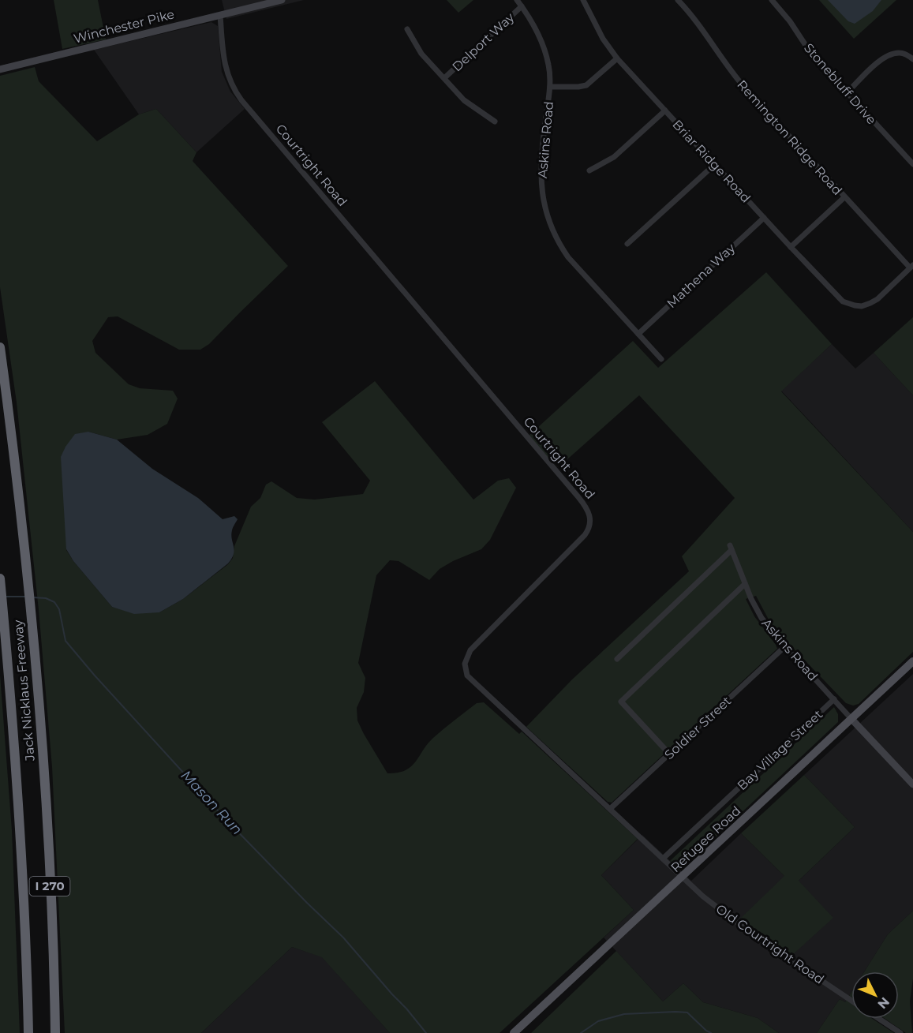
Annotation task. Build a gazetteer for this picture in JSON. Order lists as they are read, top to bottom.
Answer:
{
  "streets": {
    "highway": ["Jack Nicklaus Freeway", "I 270"],
    "main road": ["Winchester Pike", "Refugee Road"],
    "street": [
      "Delport Way",
      "Stonebluff Drive",
      "Remington Ridge Road",
      "Askins Road",
      "Briar Ridge Road",
      "Courtright Road",
      "Mathena Way",
      "Soldier Street",
      "Bay Village Street",
      "Old Courtright Road"
    ]
  },
  "crossings": [
    ["Winchester Pike", "Courtright Road"],
    ["Delport Way", "Askins Road"],
    ["Remington Ridge Road", "Briar Ridge Road"],
    ["Askins Road", "Mathena Way"],
    ["Askins Road", "Soldier Street"],
    ["Askins Road", "Bay Village Street"],
    ["Askins Road", "Refugee Road"],
    ["Briar Ridge Road", "Mathena Way"],
    ["Courtright Road", "Soldier Street"],
    ["Courtright Road", "Bay Village Street"],
    ["Courtright Road", "Refugee Road"],
    ["Courtright Road", "Old Courtright Road"],
    ["Refugee Road", "Old Courtright Road"]
  ],
  "water": ["Mason Run"],
  "north": "bottom right"
}
